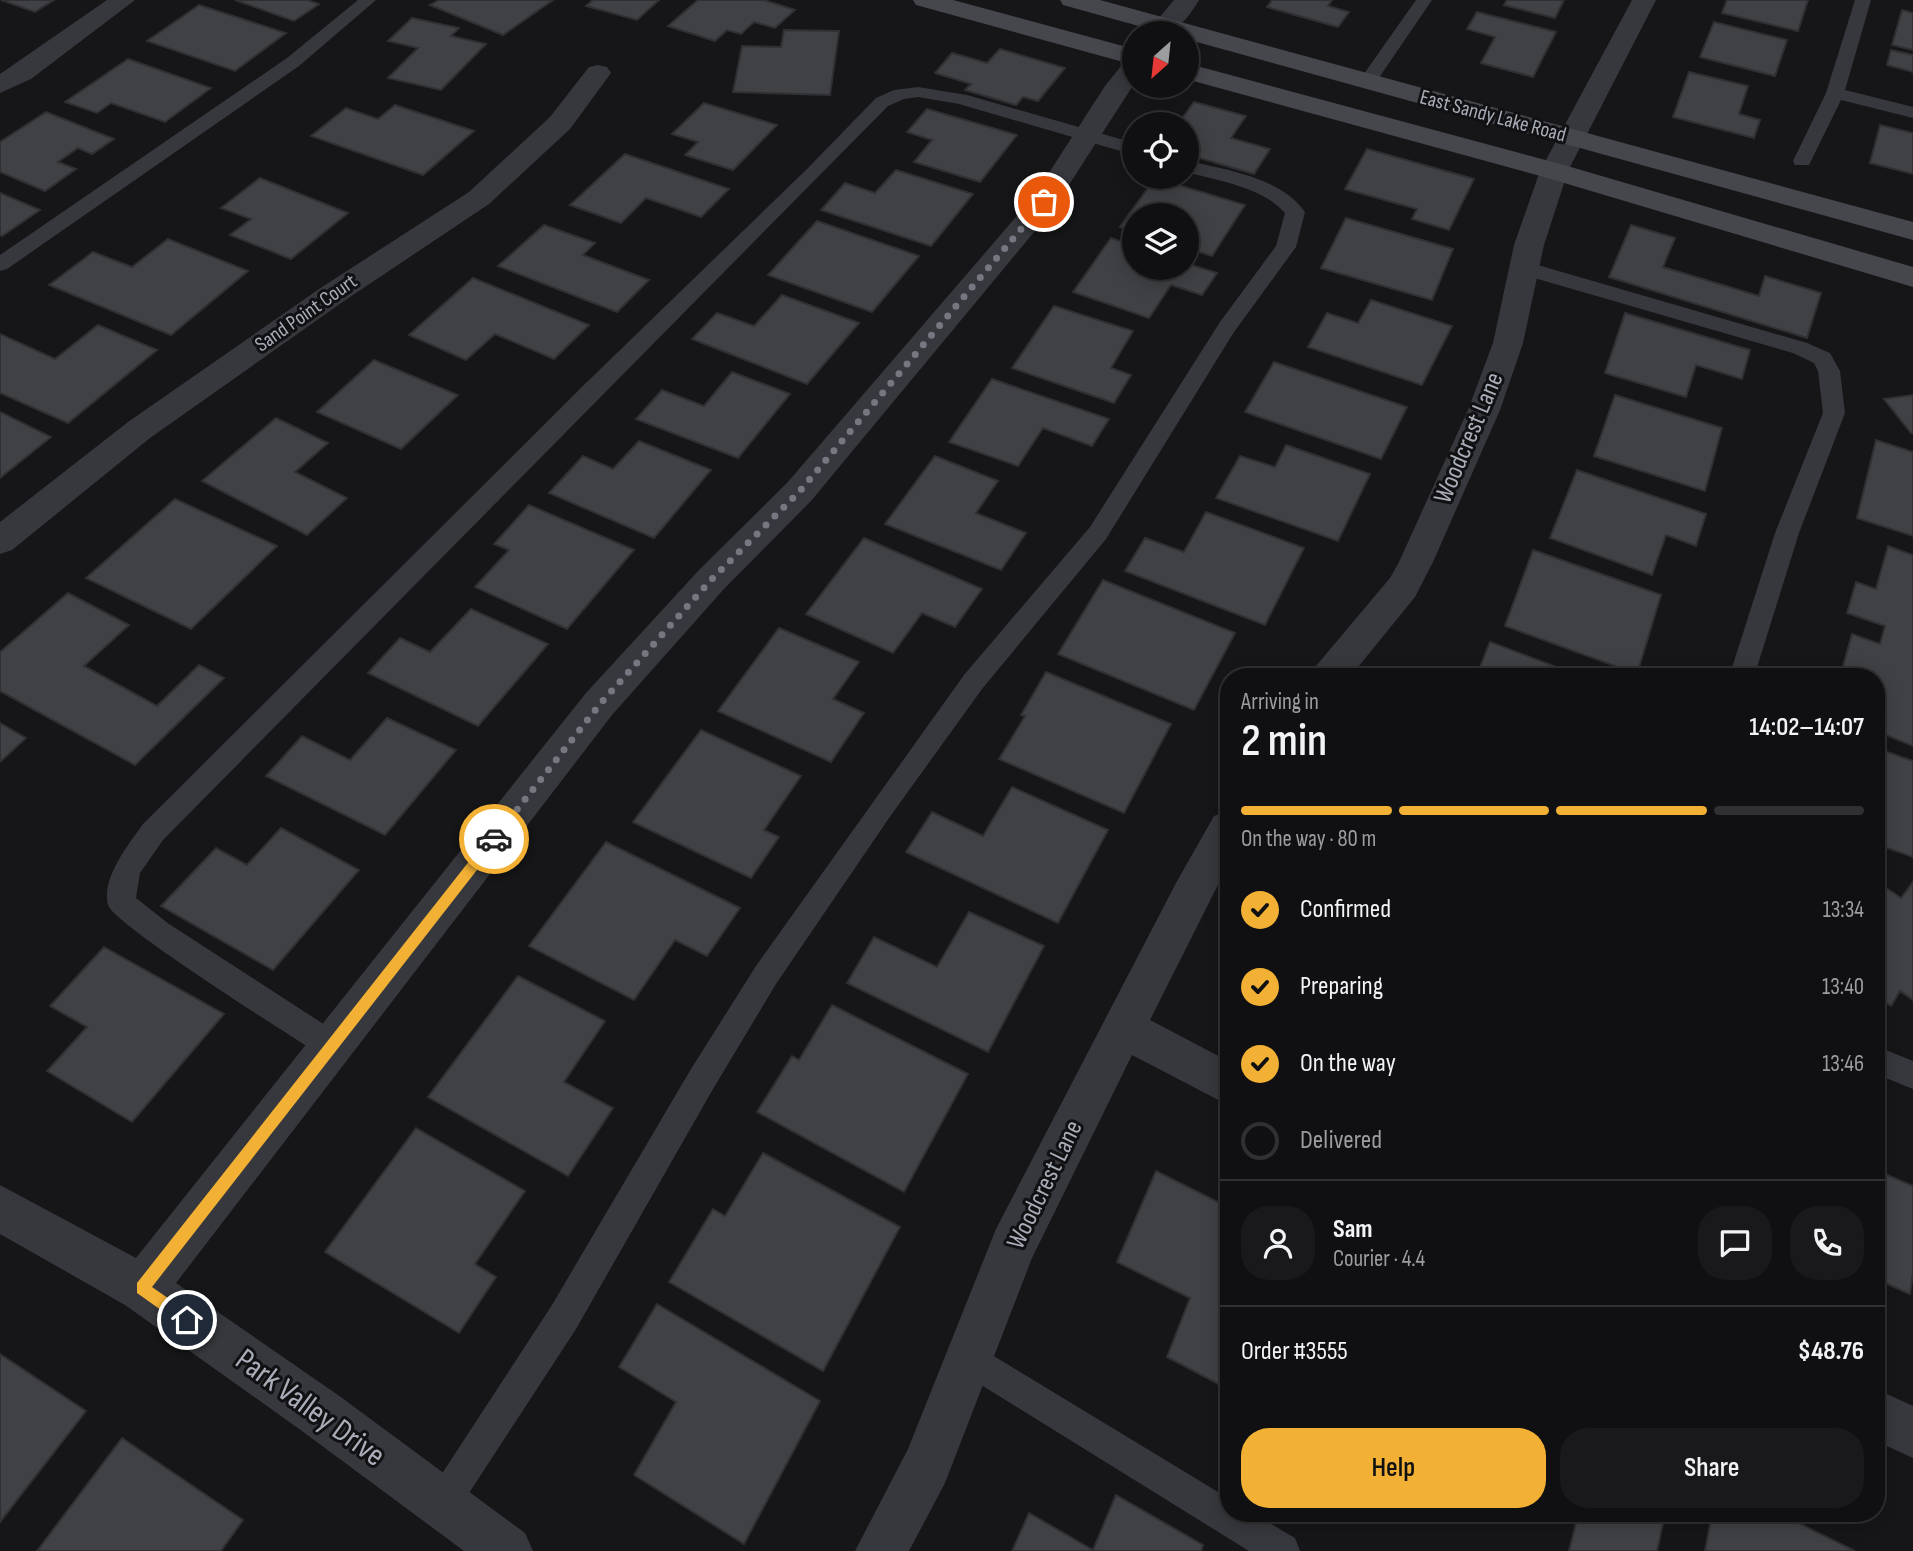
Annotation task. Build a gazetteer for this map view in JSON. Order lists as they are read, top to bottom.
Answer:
{
  "streets": {
    "main road": ["East Sandy Lake Road"],
    "street": ["Sand Point Court", "Woodcrest Lane", "Park Valley Drive"]
  },
  "crossings": [
    ["East Sandy Lake Road", "Woodcrest Lane"]
  ],
  "north": "bottom left",
  "page": {
    "heading": ["2 min", "Arriving in", "14:02–14:07"],
    "panel": [
      "Sam",
      "Courier · 4.4",
      "Order #3555",
      "$48.76"
    ],
    "bar": "On the way · 80 m",
    "list": [
      ["Confirmed", "13:34"],
      ["Preparing", "13:40"],
      ["On the way", "13:46"],
      "Delivered"
    ],
    "buttons": ["Help", "Share"]
  }
}
